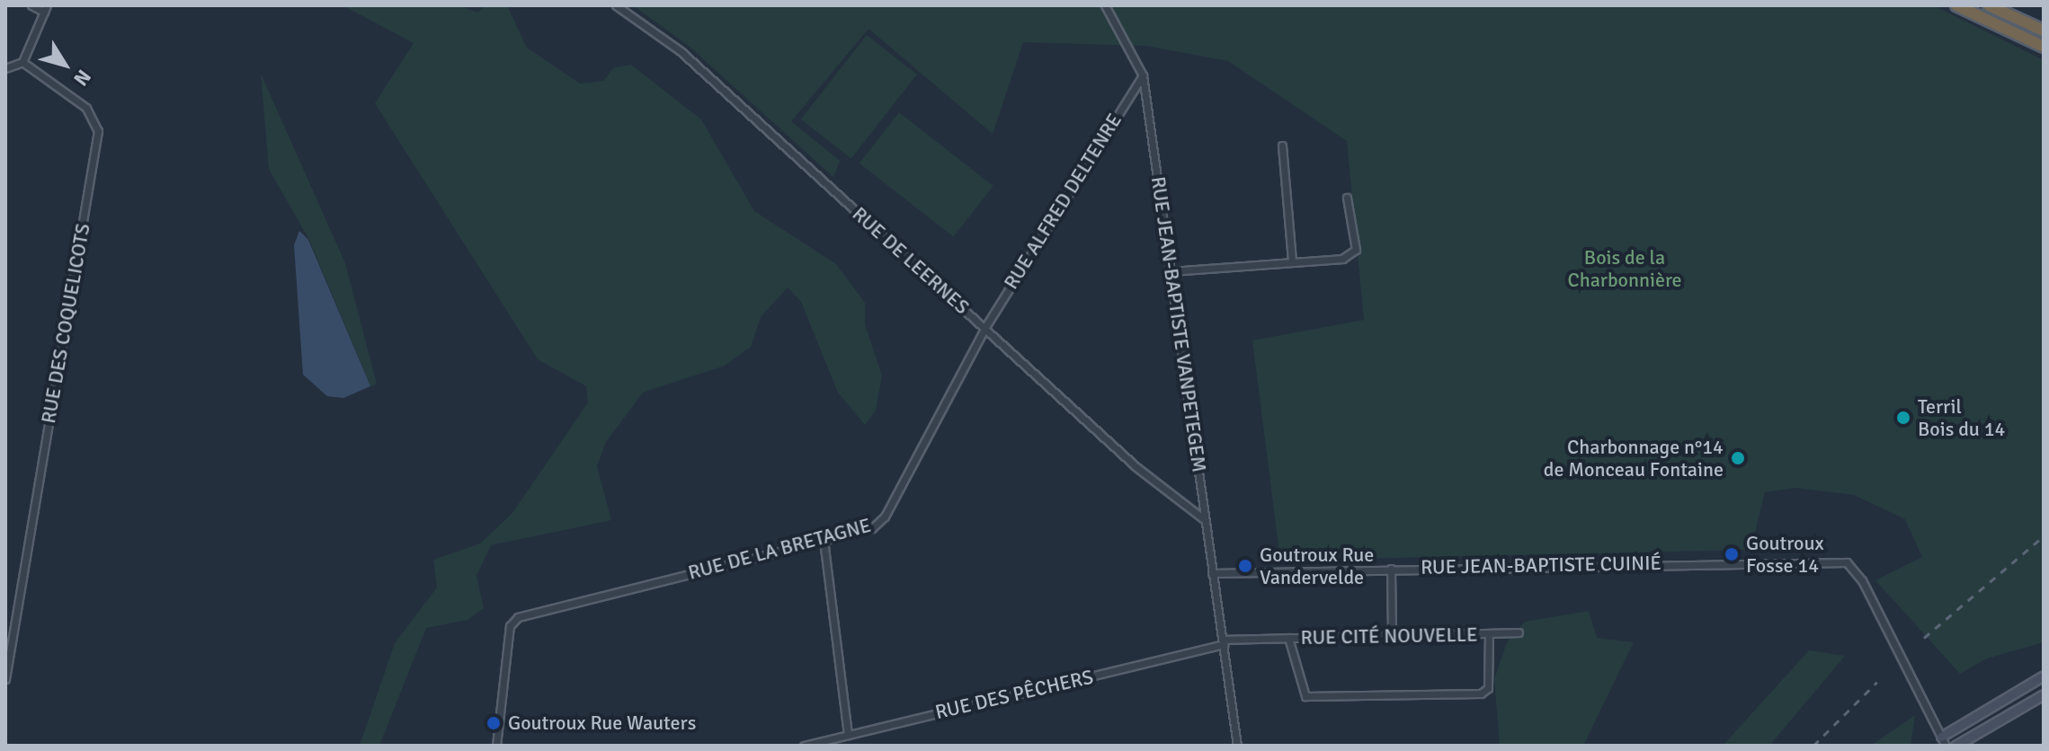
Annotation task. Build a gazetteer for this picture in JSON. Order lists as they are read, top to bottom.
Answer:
{
  "streets": {
    "street": [
      "RUE ALFRED DELTENRE",
      "RUE DE LEERNES",
      "RUE DES COQUELICOTS",
      "RUE JEAN-BAPTISTE VANPETEGEM",
      "RUE DE LA BRETAGNE",
      "RUE JEAN-BAPTISTE CUINIÉ",
      "RUE CITÉ NOUVELLE",
      "RUE DES PÊCHERS"
    ]
  },
  "crossings": [
    ["RUE ALFRED DELTENRE", "RUE DE LEERNES"],
    ["RUE ALFRED DELTENRE", "RUE JEAN-BAPTISTE VANPETEGEM"],
    ["RUE ALFRED DELTENRE", "RUE DE LA BRETAGNE"],
    ["RUE DE LEERNES", "RUE JEAN-BAPTISTE VANPETEGEM"],
    ["RUE DE LEERNES", "RUE DE LA BRETAGNE"],
    ["RUE JEAN-BAPTISTE VANPETEGEM", "RUE JEAN-BAPTISTE CUINIÉ"],
    ["RUE JEAN-BAPTISTE VANPETEGEM", "RUE CITÉ NOUVELLE"],
    ["RUE JEAN-BAPTISTE VANPETEGEM", "RUE DES PÊCHERS"],
    ["RUE CITÉ NOUVELLE", "RUE DES PÊCHERS"]
  ],
  "parks": ["Bois de la Charbonnière"],
  "places": [
    "Terril Bois du 14",
    "Charbonnage n°14 de Monceau Fontaine",
    "Goutroux Fosse 14",
    "Goutroux Rue Vandervelde",
    "Goutroux Rue Wauters"
  ],
  "north": "bottom right"
}
